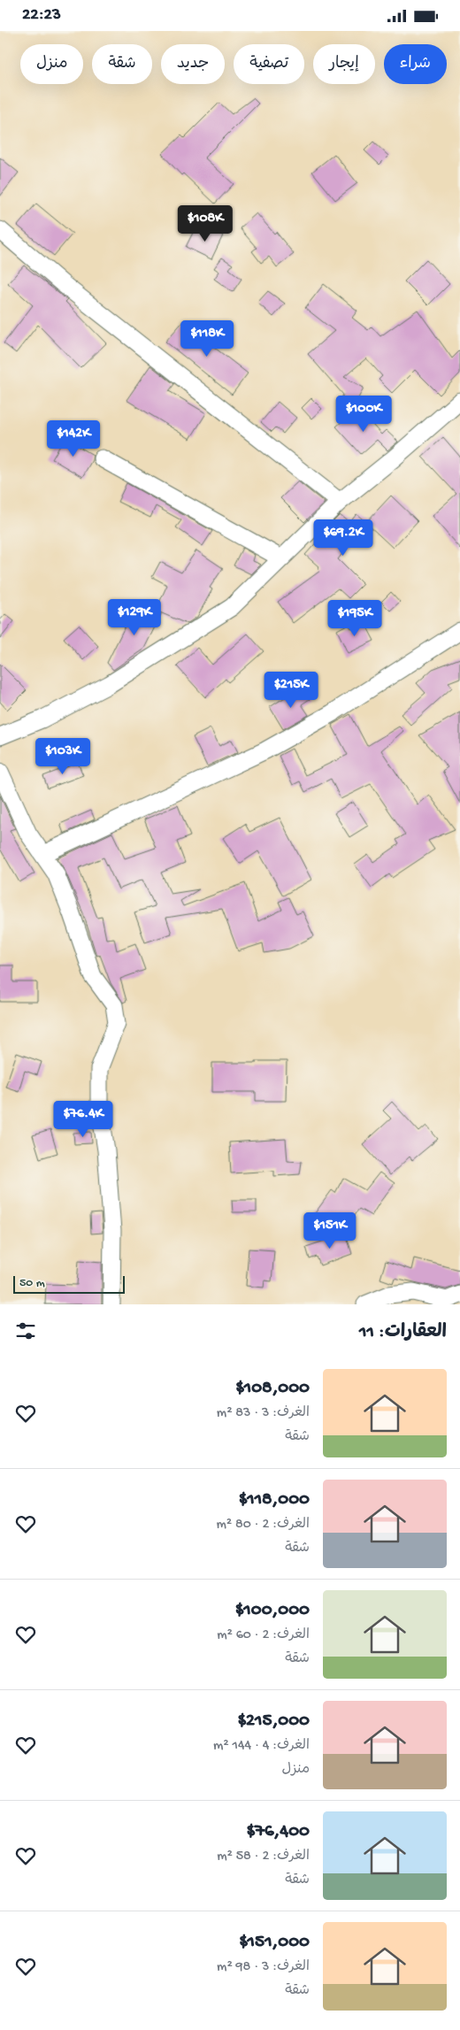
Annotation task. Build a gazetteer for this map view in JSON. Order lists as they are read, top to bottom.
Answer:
{
  "scale_bar": "50 m",
  "page": {
    "status": "22:23",
    "chip": [
      "شراء",
      "إيجار",
      "تصفية",
      "جديد",
      "شقة",
      "منزل"
    ],
    "price": [
      "$108K",
      "$118K",
      "$100K",
      "$142K",
      "$69.2K",
      "$129K",
      "$195K",
      "$215K",
      "$103K",
      "$76.4K",
      "$151K"
    ],
    "scale": "50 m",
    "heading": "العقارات: 11",
    "list": [
      {
        "name": "$108,000",
        "note": "الغرف: 3 · 83 m² · شقة"
      },
      {
        "name": "$118,000",
        "note": "الغرف: 2 · 80 m² · شقة"
      },
      {
        "name": "$100,000",
        "note": "الغرف: 2 · 60 m² · شقة"
      },
      {
        "name": "$215,000",
        "note": "الغرف: 4 · 144 m² · منزل"
      },
      {
        "name": "$76,400",
        "note": "الغرف: 2 · 58 m² · شقة"
      },
      {
        "name": "$151,000",
        "note": "الغرف: 3 · 98 m² · شقة"
      }
    ]
  }
}
